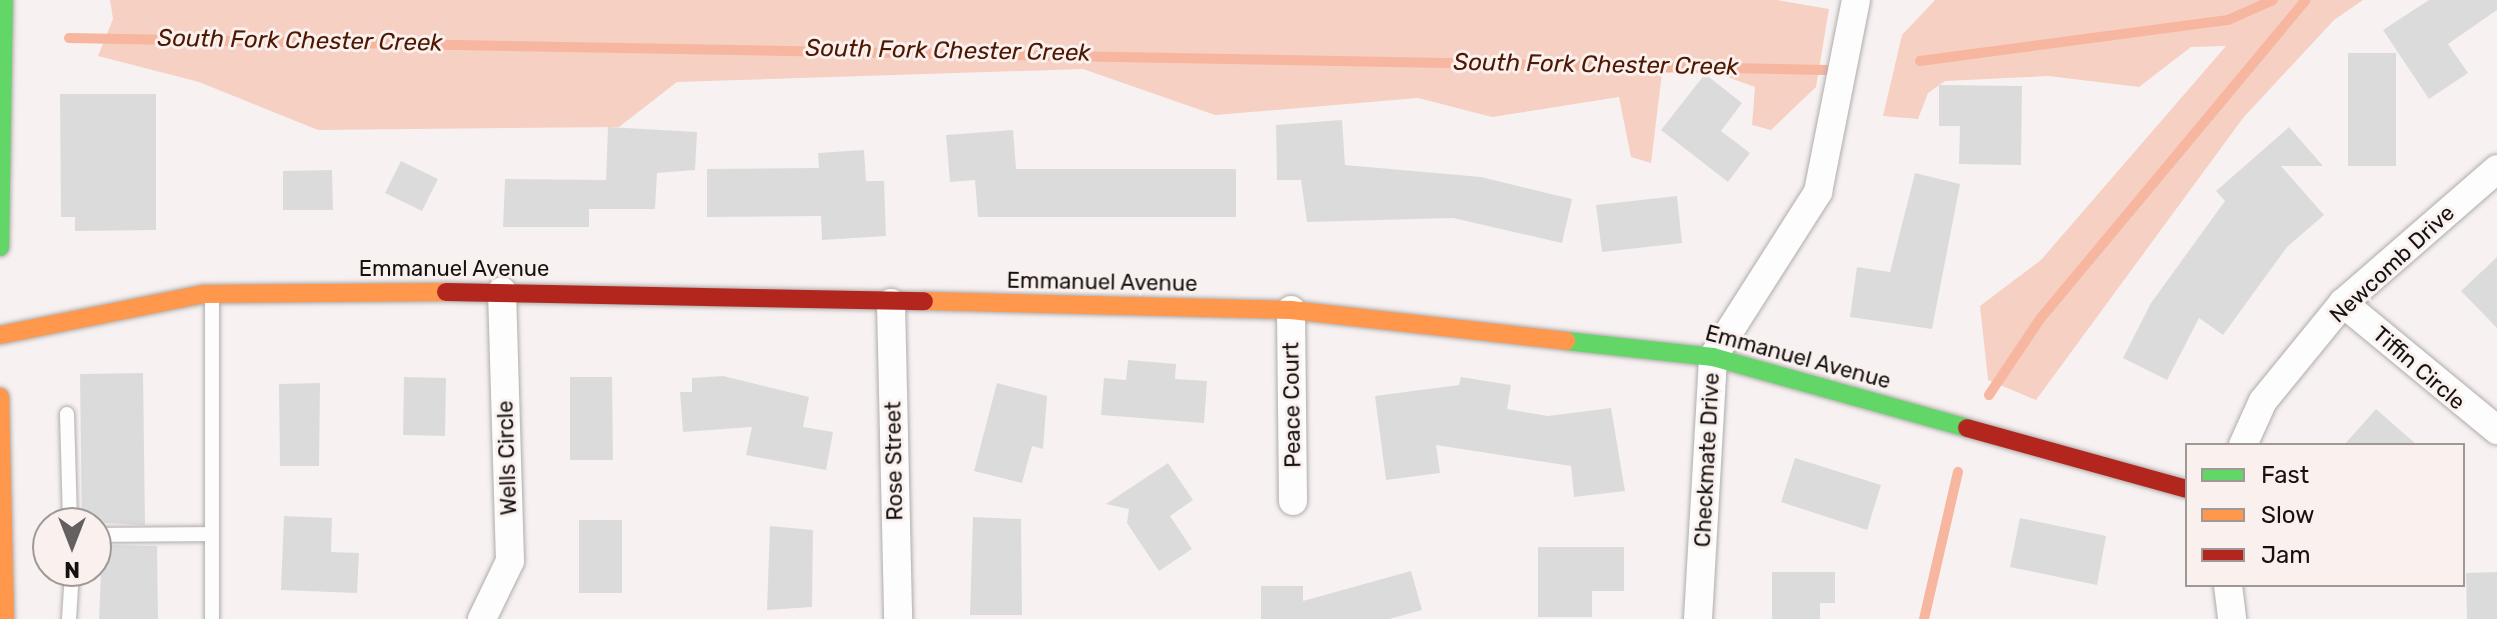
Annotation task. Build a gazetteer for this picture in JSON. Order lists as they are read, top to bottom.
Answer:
{
  "streets": {
    "street": [
      "Newcomb Drive",
      "Emmanuel Avenue",
      "Tiffin Circle",
      "Peace Court",
      "Wells Circle",
      "Checkmate Drive",
      "Rose Street"
    ]
  },
  "crossings": [
    ["Newcomb Drive", "Tiffin Circle"],
    ["Emmanuel Avenue", "Peace Court"],
    ["Emmanuel Avenue", "Wells Circle"],
    ["Emmanuel Avenue", "Checkmate Drive"],
    ["Emmanuel Avenue", "Rose Street"]
  ],
  "water": ["South Fork Chester Creek"],
  "legend": ["Fast", "Slow", "Jam"],
  "north": "bottom"
}
